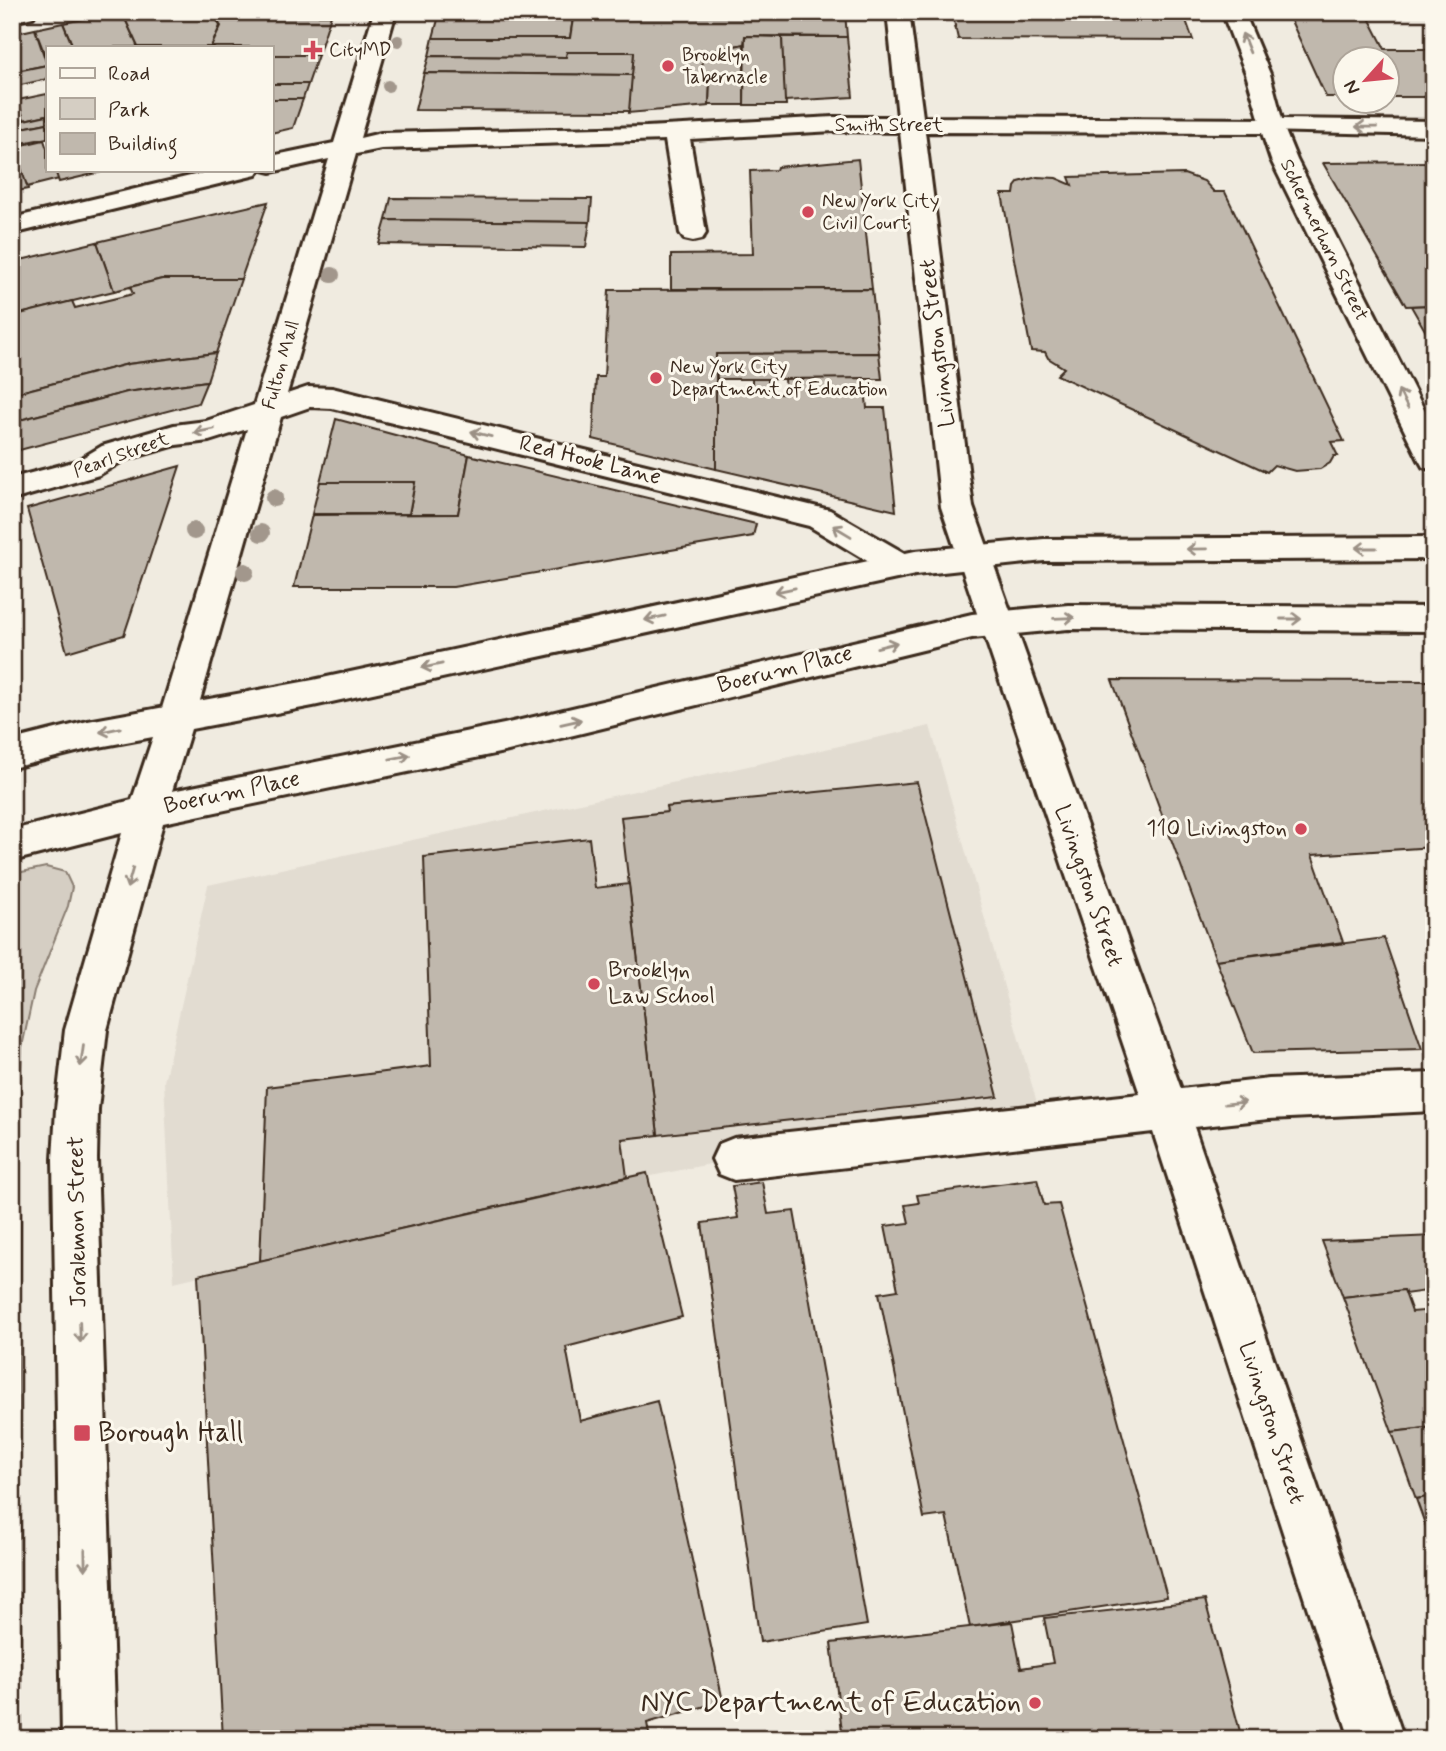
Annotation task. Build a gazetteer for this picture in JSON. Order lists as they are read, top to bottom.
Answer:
{
  "streets": {
    "street": [
      "Smith Street",
      "Schermerhorn Street",
      "Livingston Street",
      "Fulton Mall",
      "Pearl Street",
      "Red Hook Lane",
      "Boerum Place",
      "Joralemon Street"
    ]
  },
  "crossings": [
    ["Smith Street", "Schermerhorn Street"],
    ["Smith Street", "Livingston Street"],
    ["Smith Street", "Fulton Mall"],
    ["Livingston Street", "Boerum Place"],
    ["Fulton Mall", "Pearl Street"],
    ["Fulton Mall", "Red Hook Lane"],
    ["Fulton Mall", "Joralemon Street"],
    ["Pearl Street", "Red Hook Lane"],
    ["Boerum Place", "Joralemon Street"]
  ],
  "one_way": ["Schermerhorn Street", "Red Hook Lane", "Joralemon Street"],
  "places": {
    "health": ["CityMD"],
    "other": [
      "Brooklyn Tabernacle",
      "New York City Civil Court",
      "New York City Department of Education",
      "110 Livingston",
      "Brooklyn Law School",
      "NYC Department of Education"
    ],
    "transit": ["Borough Hall"]
  },
  "legend": ["Road", "Park", "Building"],
  "north": "bottom left"
}
